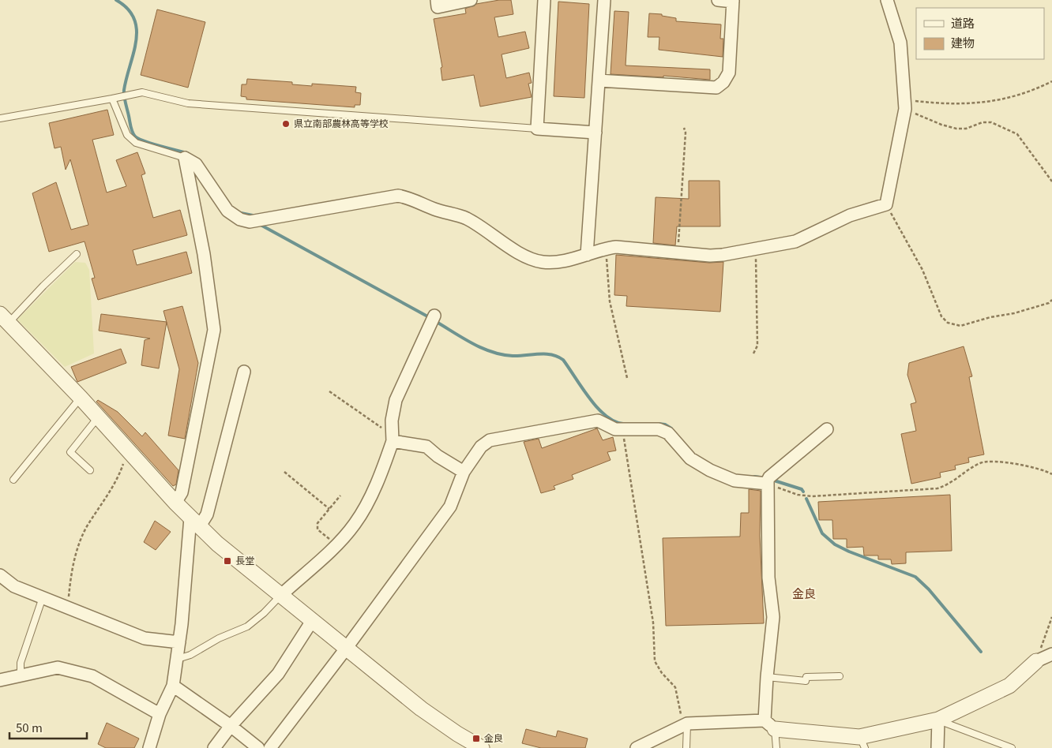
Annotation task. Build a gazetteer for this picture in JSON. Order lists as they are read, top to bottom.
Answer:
{
  "districts": ["金良"],
  "places": {
    "other": ["県立南部農林高等学校"],
    "transit": ["長堂", "金良"]
  },
  "legend": ["道路", "建物"],
  "scale_bar": "50 m"
}
